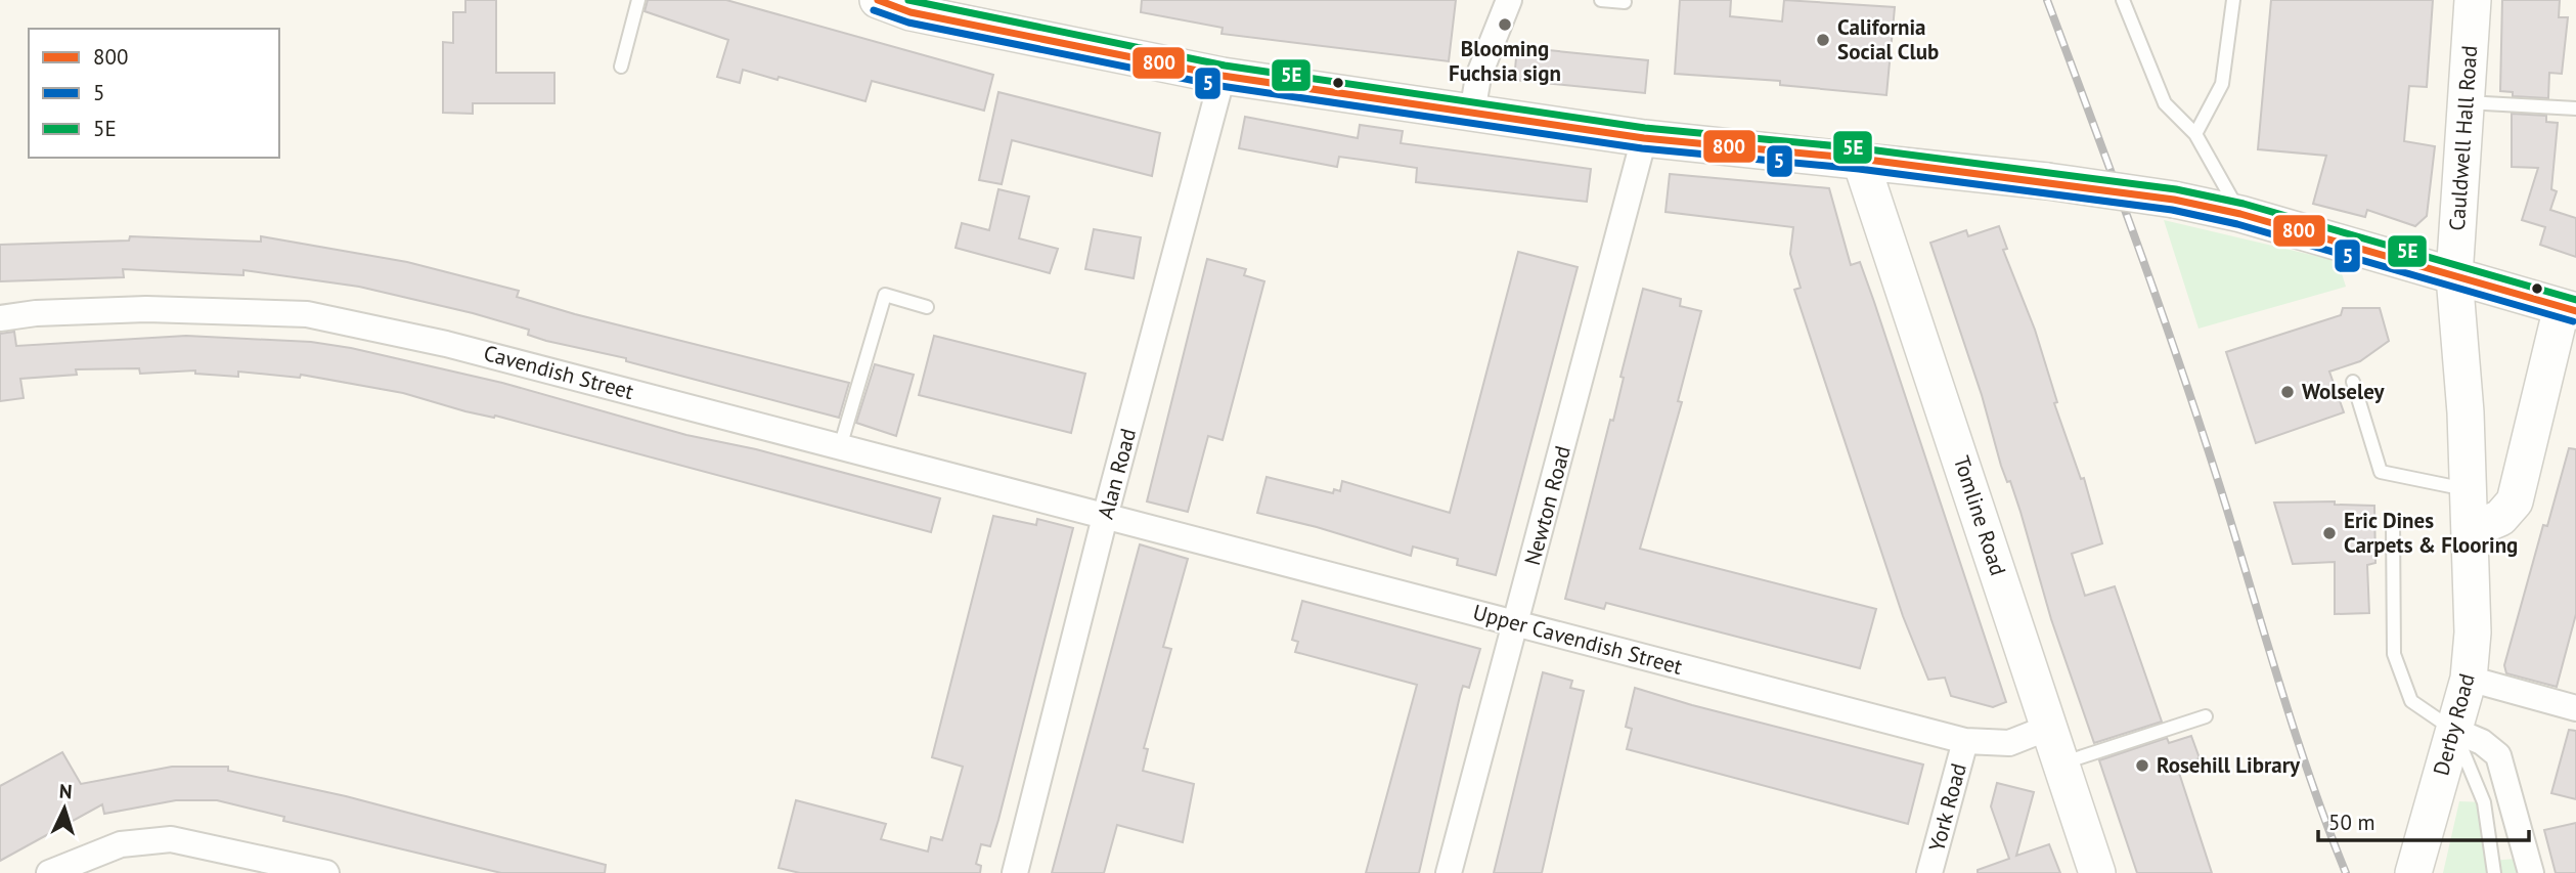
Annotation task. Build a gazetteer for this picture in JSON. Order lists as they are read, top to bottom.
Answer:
{
  "streets": {
    "street": [
      "Cauldwell Hall Road",
      "Cavendish Street",
      "Alan Road",
      "Newton Road",
      "Tomline Road",
      "Upper Cavendish Street",
      "Derby Road",
      "York Road"
    ]
  },
  "crossings": [
    ["Cauldwell Hall Road", "Derby Road"],
    ["Cavendish Street", "Alan Road"],
    ["Cavendish Street", "Upper Cavendish Street"],
    ["Alan Road", "Upper Cavendish Street"],
    ["Newton Road", "Upper Cavendish Street"],
    ["Tomline Road", "Upper Cavendish Street"],
    ["Upper Cavendish Street", "York Road"]
  ],
  "places": [
    "Blooming Fuchsia sign",
    "California Social Club",
    "Wolseley",
    "Eric Dines Carpets & Flooring",
    "Rosehill Library"
  ],
  "lines": ["transit line 800", "transit line 5E", "transit line 5"],
  "legend": ["800", "5", "5E"],
  "scale_bar": "50 m",
  "north": "top"
}
